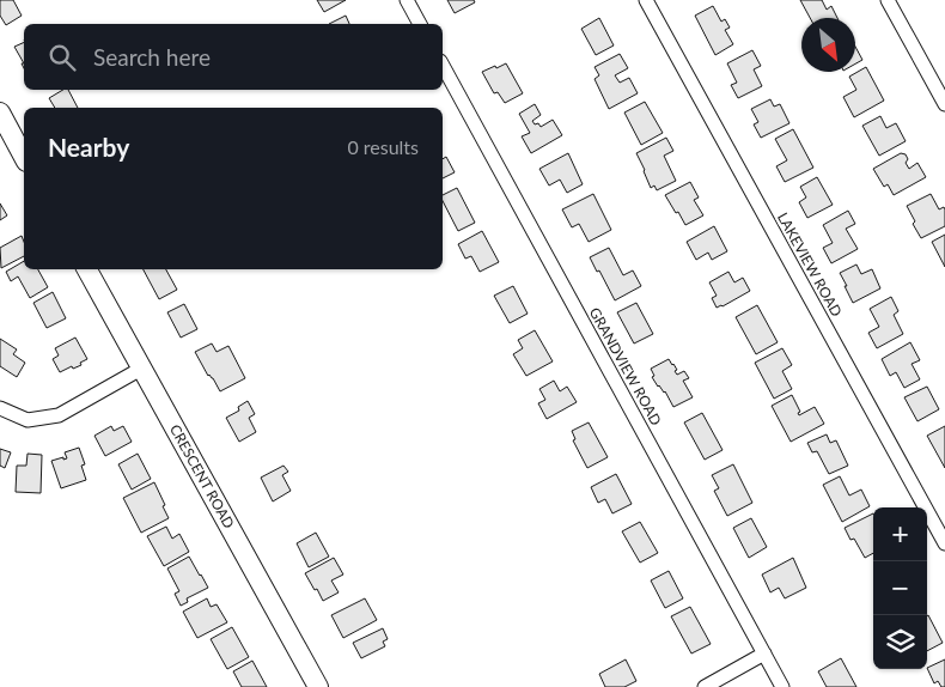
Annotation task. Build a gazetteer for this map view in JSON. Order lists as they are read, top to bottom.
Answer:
{
  "streets": {
    "street": ["LAKEVIEW ROAD", "GRANDVIEW ROAD", "CRESCENT ROAD"]
  },
  "north": "bottom right",
  "page": {
    "search": "Search here",
    "heading": ["Nearby", "0 results"],
    "map_buttons": ["+", "−"]
  }
}
